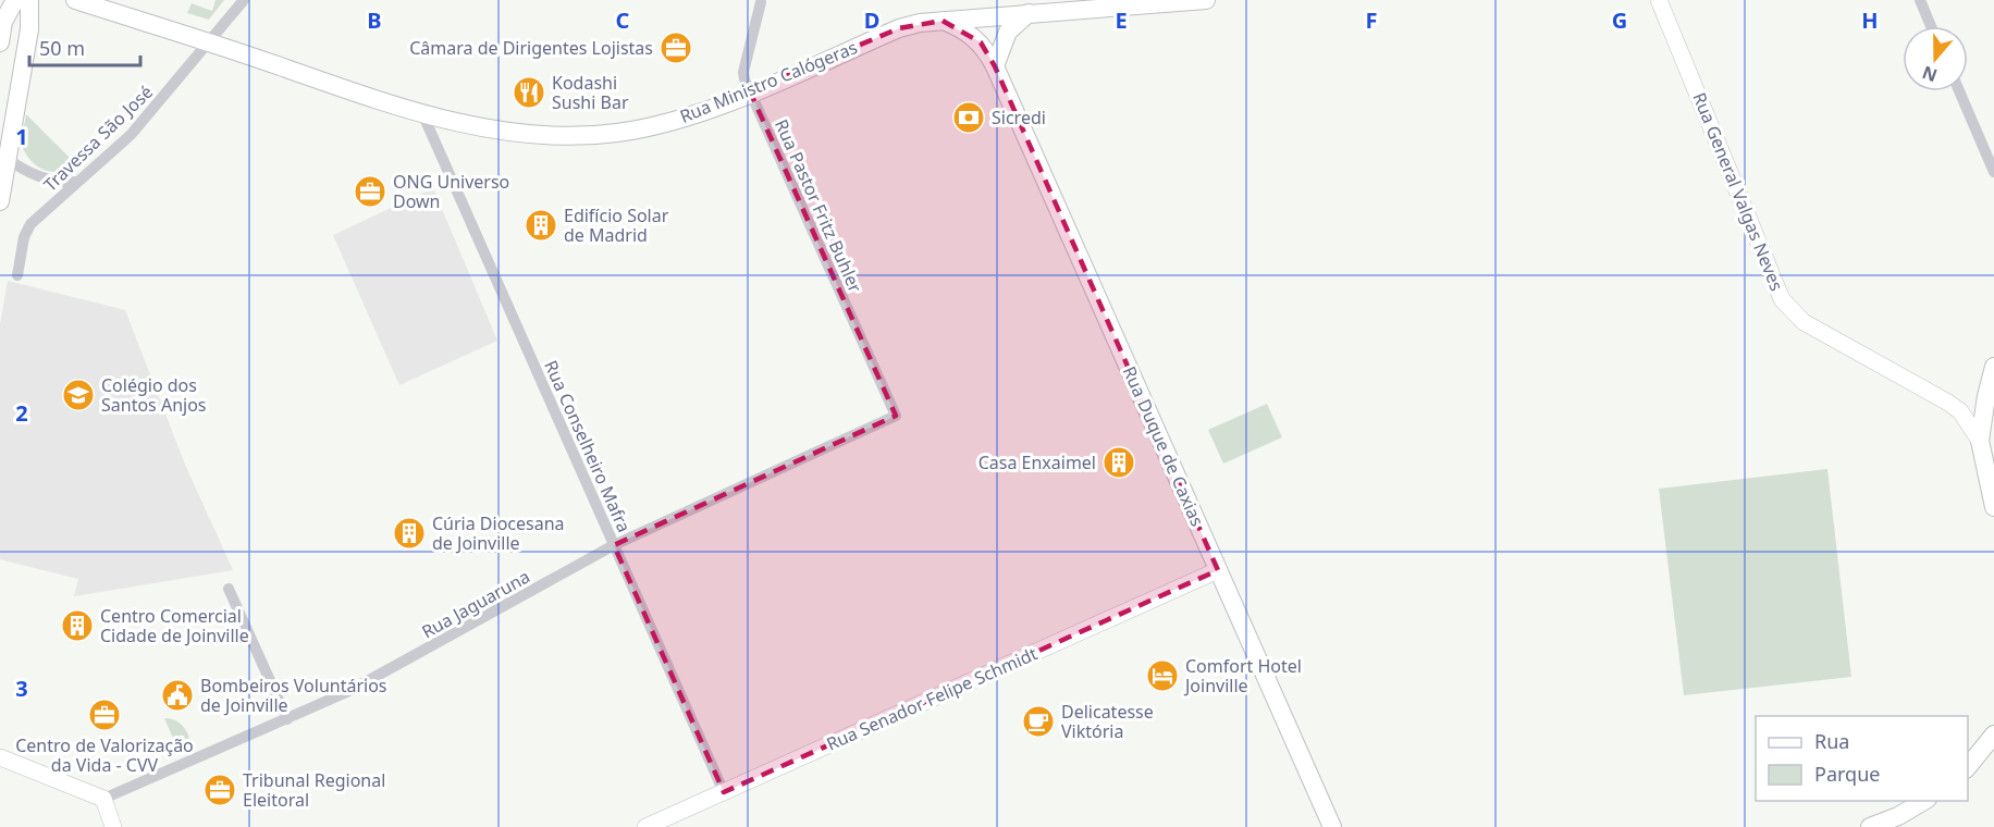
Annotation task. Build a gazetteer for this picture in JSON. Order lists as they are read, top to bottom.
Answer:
{
  "streets": {
    "main road": [
      "Rua Ministro Calógeras",
      "Rua General Valgas Neves",
      "Rua Duque de Caxias",
      "Rua Senador Felipe Schmidt"
    ],
    "street": [
      "Travessa São José",
      "Rua Pastor Fritz Buhler",
      "Rua Conselheiro Mafra",
      "Rua Jaguaruna"
    ]
  },
  "crossings": [
    ["Rua Ministro Calógeras", "Travessa São José"],
    ["Rua Ministro Calógeras", "Rua Pastor Fritz Buhler"],
    ["Rua Ministro Calógeras", "Rua Conselheiro Mafra"],
    ["Rua Ministro Calógeras", "Rua Duque de Caxias"],
    ["Rua Pastor Fritz Buhler", "Rua Jaguaruna"],
    ["Rua Conselheiro Mafra", "Rua Jaguaruna"],
    ["Rua Conselheiro Mafra", "Rua Senador Felipe Schmidt"],
    ["Rua Duque de Caxias", "Rua Senador Felipe Schmidt"]
  ],
  "places": {
    "office": [
      "Câmara de Dirigentes Lojistas",
      "ONG Universo Down",
      "Centro de Valorização da Vida - CVV",
      "Tribunal Regional Eleitoral"
    ],
    "restaurant": ["Kodashi Sushi Bar"],
    "bank": ["Sicredi"],
    "building": [
      "Edifício Solar de Madrid",
      "Casa Enxaimel",
      "Cúria Diocesana de Joinville",
      "Centro Comercial Cidade de Joinville"
    ],
    "school or university": ["Colégio dos Santos Anjos"],
    "hotel": ["Comfort Hotel Joinville"],
    "public building": ["Bombeiros Voluntários de Joinville"],
    "cafe": ["Delicatesse Viktória"]
  },
  "legend": ["Rua", "Parque"],
  "scale_bar": "50 m",
  "north": "bottom",
  "grid": {
    "columns": [
      "B",
      "C",
      "D",
      "E",
      "F",
      "G",
      "H"
    ],
    "rows": ["1", "2", "3"]
  }
}
